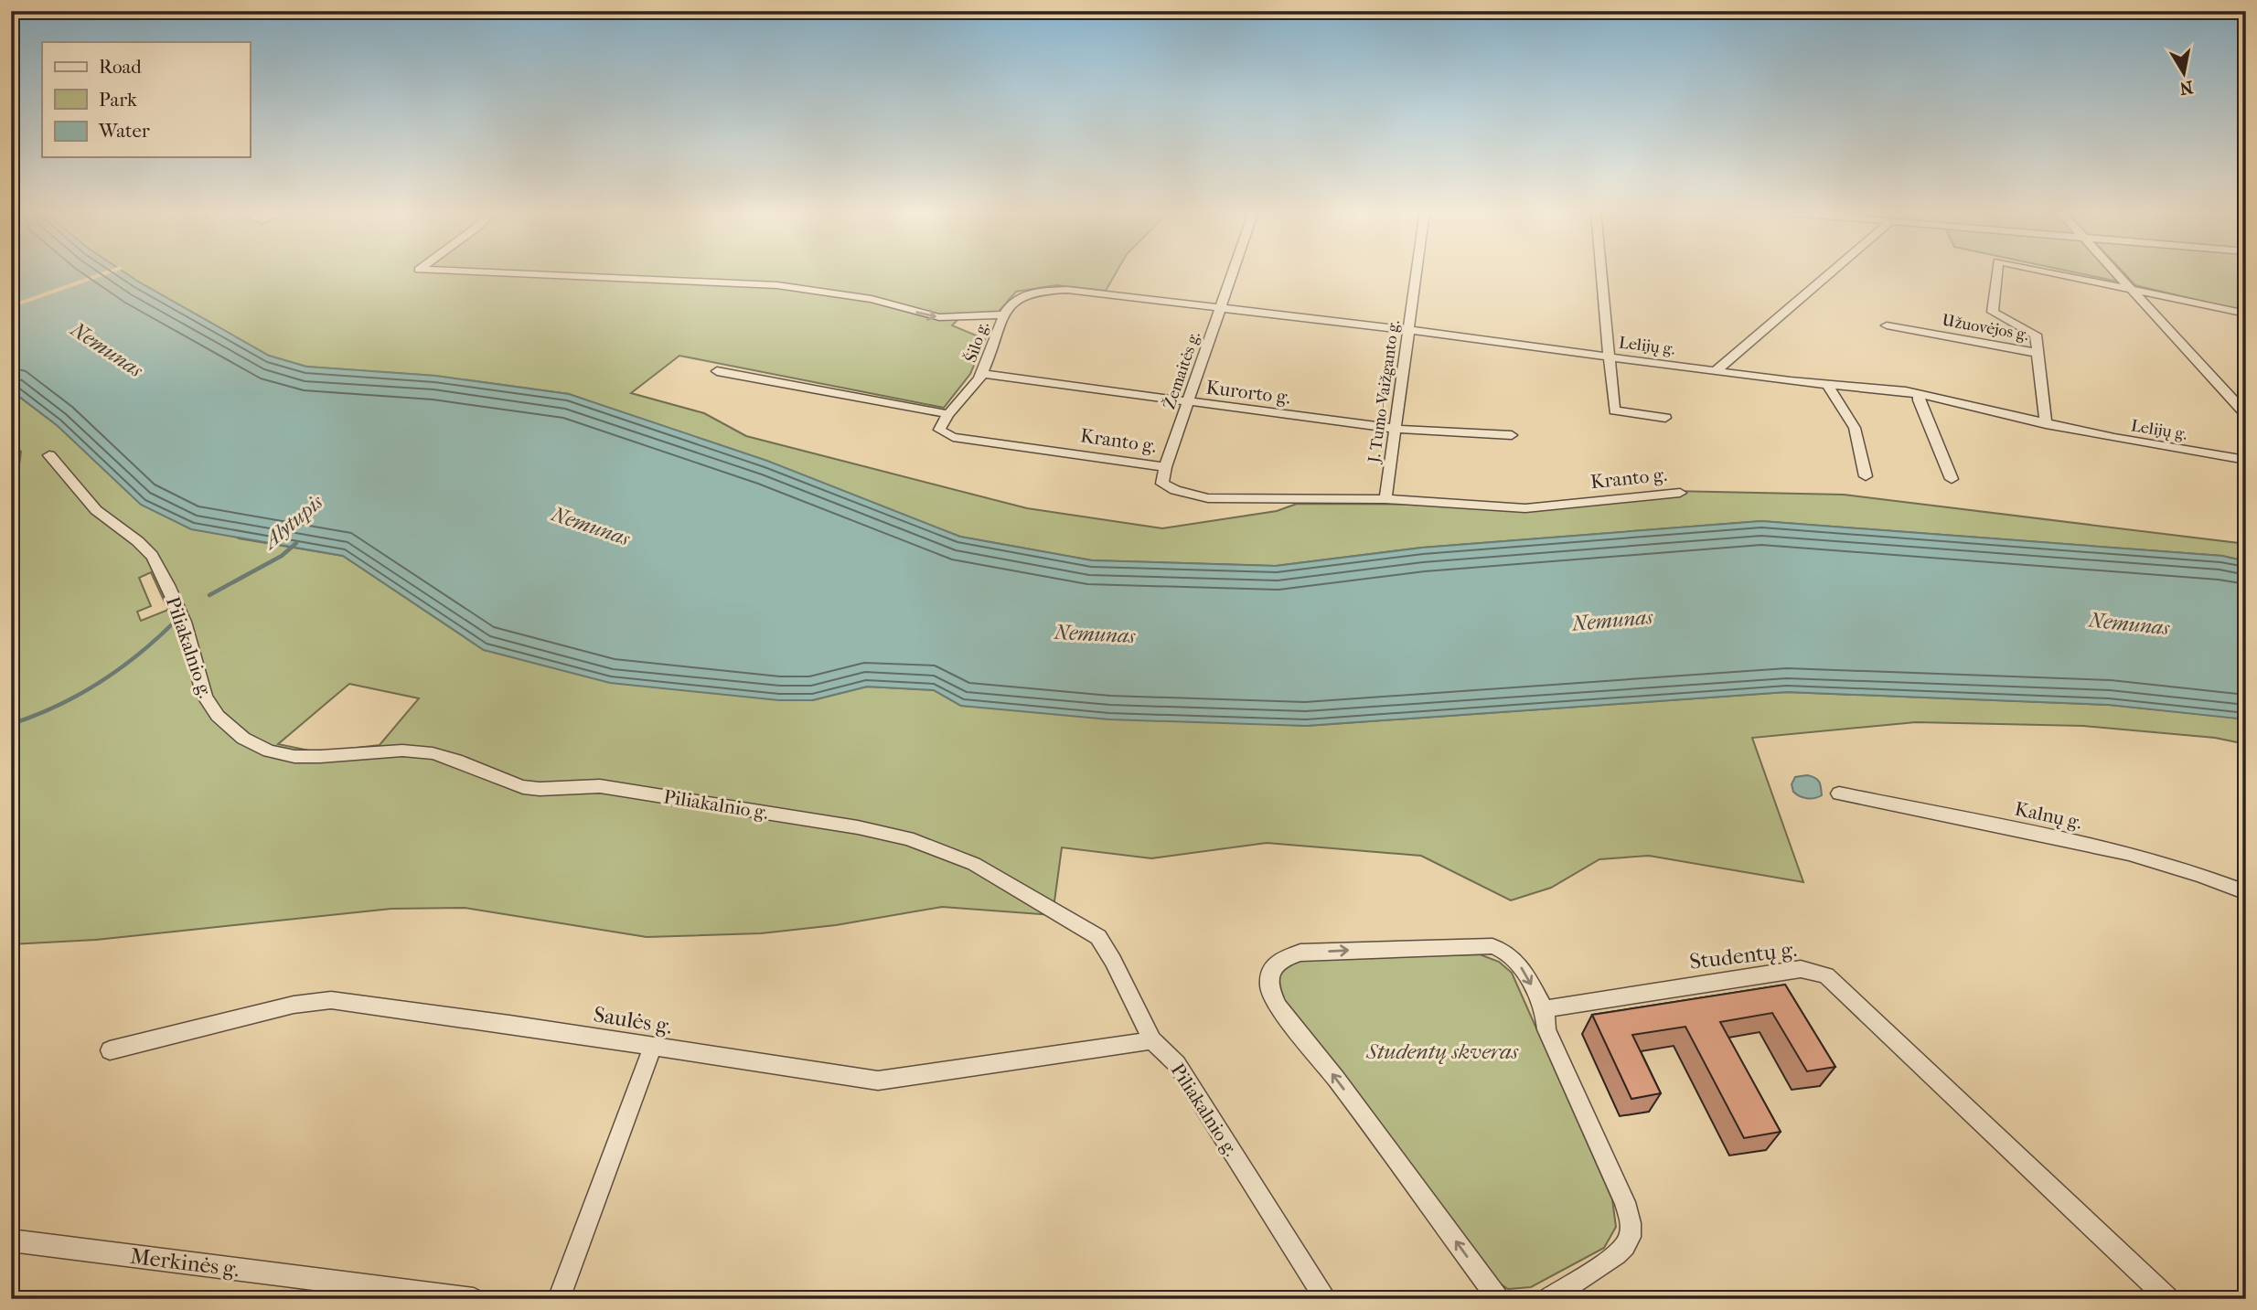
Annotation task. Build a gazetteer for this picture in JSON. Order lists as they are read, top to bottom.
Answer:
{
  "streets": {
    "street": [
      "Užuovėjos g.",
      "Šilo g.",
      "Lelijų g.",
      "Žemaitės g.",
      "J. Tumo-Vaižganto g.",
      "Kurorto g.",
      "Kranto g.",
      "Piliakalnio g.",
      "Kalnų g.",
      "Studentų g.",
      "Saulės g.",
      "Merkinės g."
    ]
  },
  "crossings": [
    ["Šilo g.", "Lelijų g."],
    ["Šilo g.", "Kurorto g."],
    ["Šilo g.", "Kranto g."],
    ["Lelijų g.", "Žemaitės g."],
    ["Lelijų g.", "J. Tumo-Vaižganto g."],
    ["Žemaitės g.", "Kurorto g."],
    ["Žemaitės g.", "Kranto g."],
    ["J. Tumo-Vaižganto g.", "Kurorto g."],
    ["J. Tumo-Vaižganto g.", "Kranto g."],
    ["Piliakalnio g.", "Saulės g."]
  ],
  "water": ["Nemunas", "Alytupis"],
  "parks": ["Studentų skveras"],
  "legend": ["Road", "Park", "Water"],
  "north": "bottom"
}
